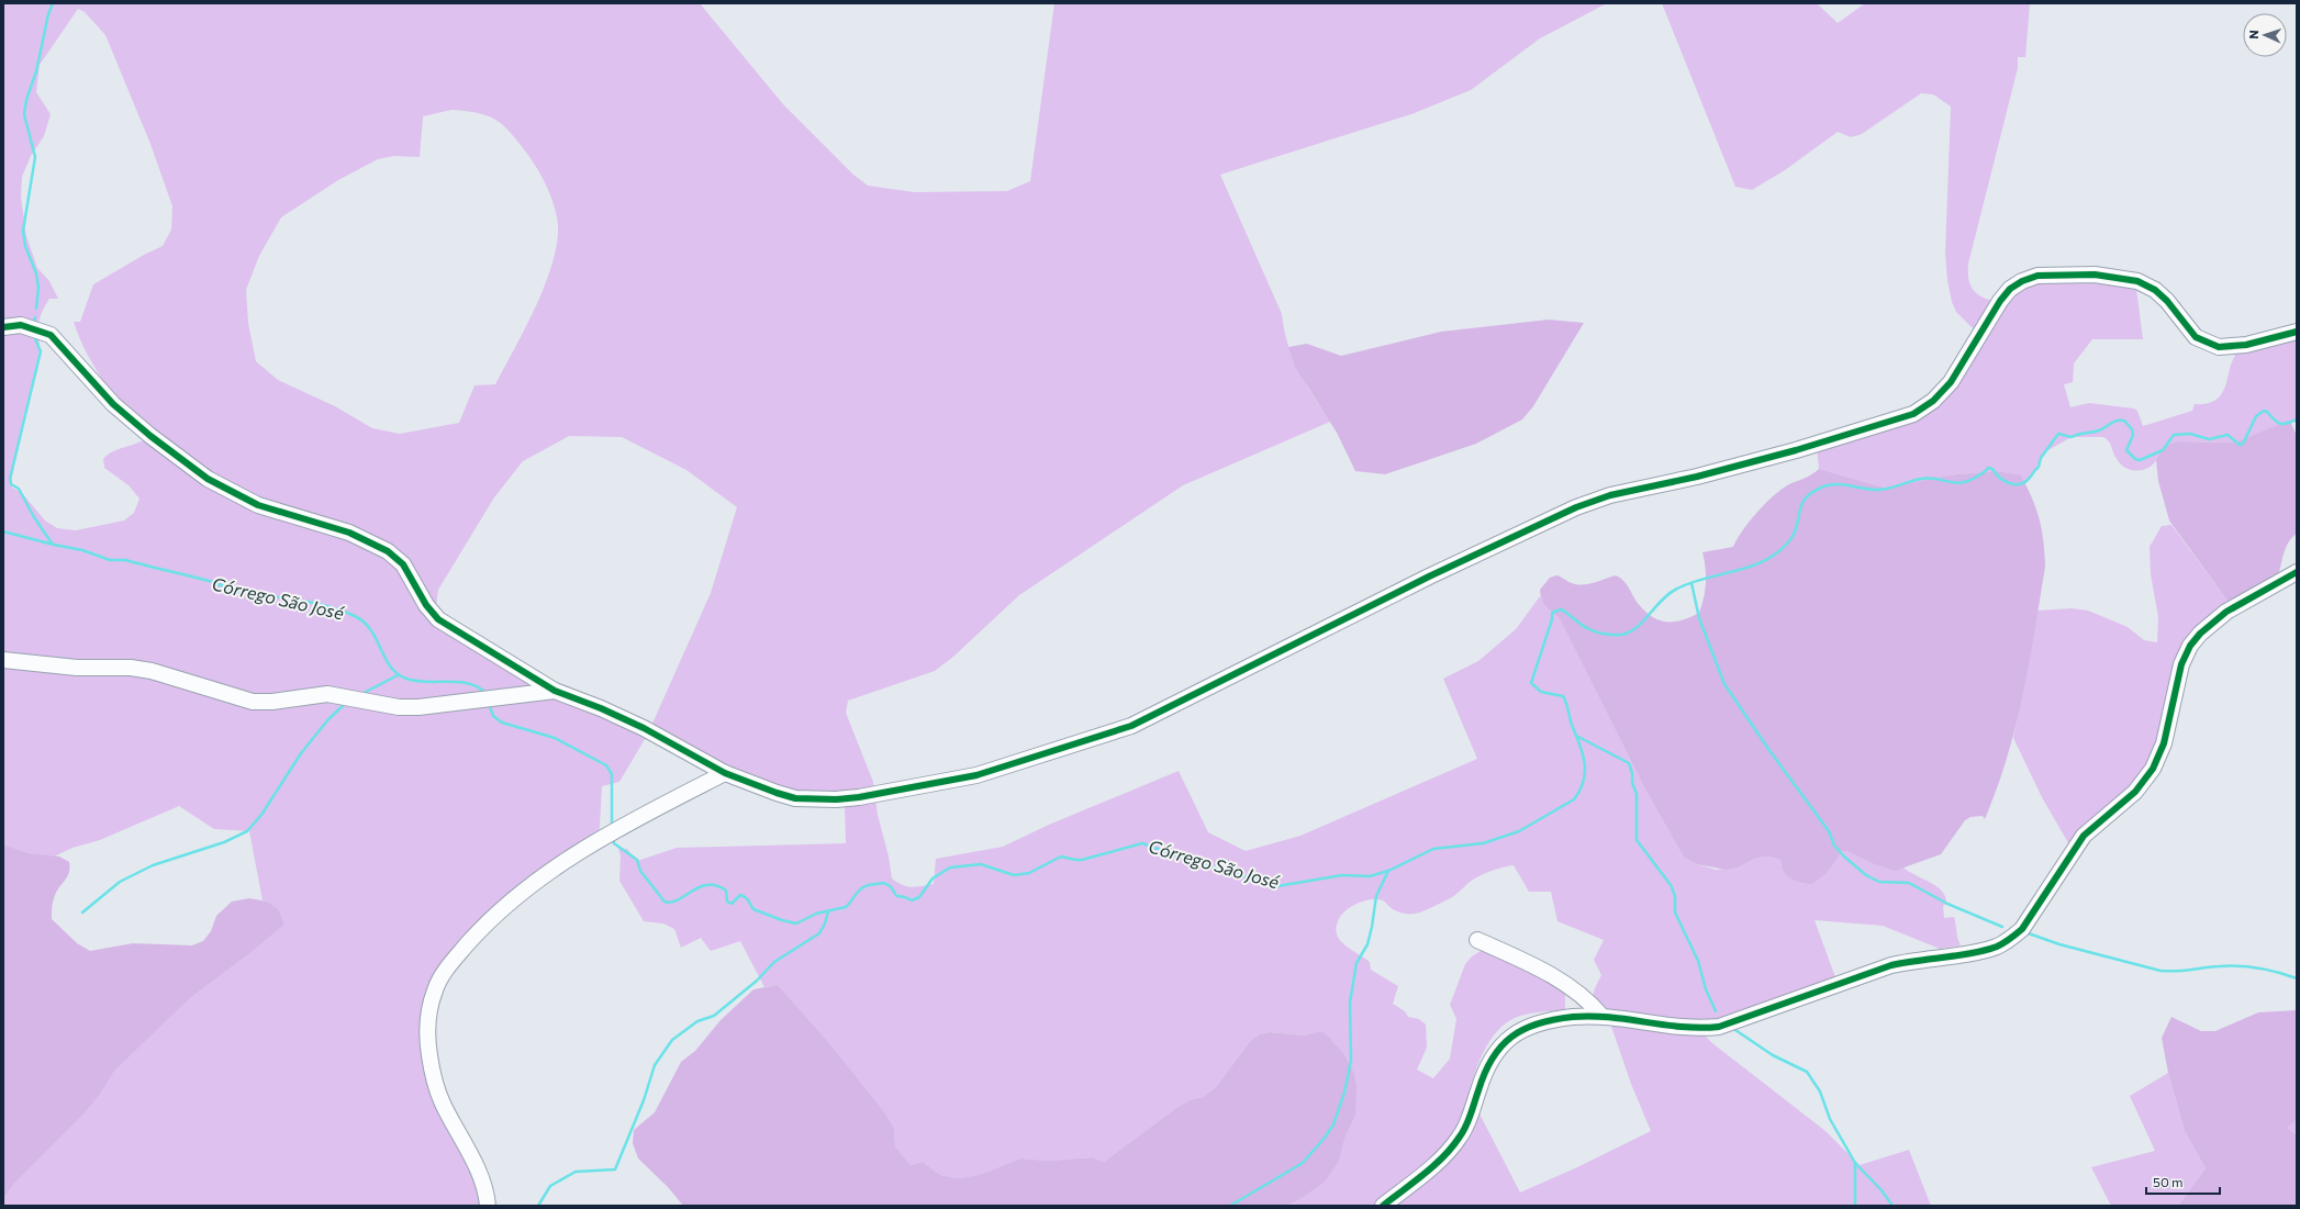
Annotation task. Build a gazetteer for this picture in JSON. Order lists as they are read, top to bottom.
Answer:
{
  "water": ["Córrego São José"],
  "scale_bar": "50 m",
  "north": "left"
}
